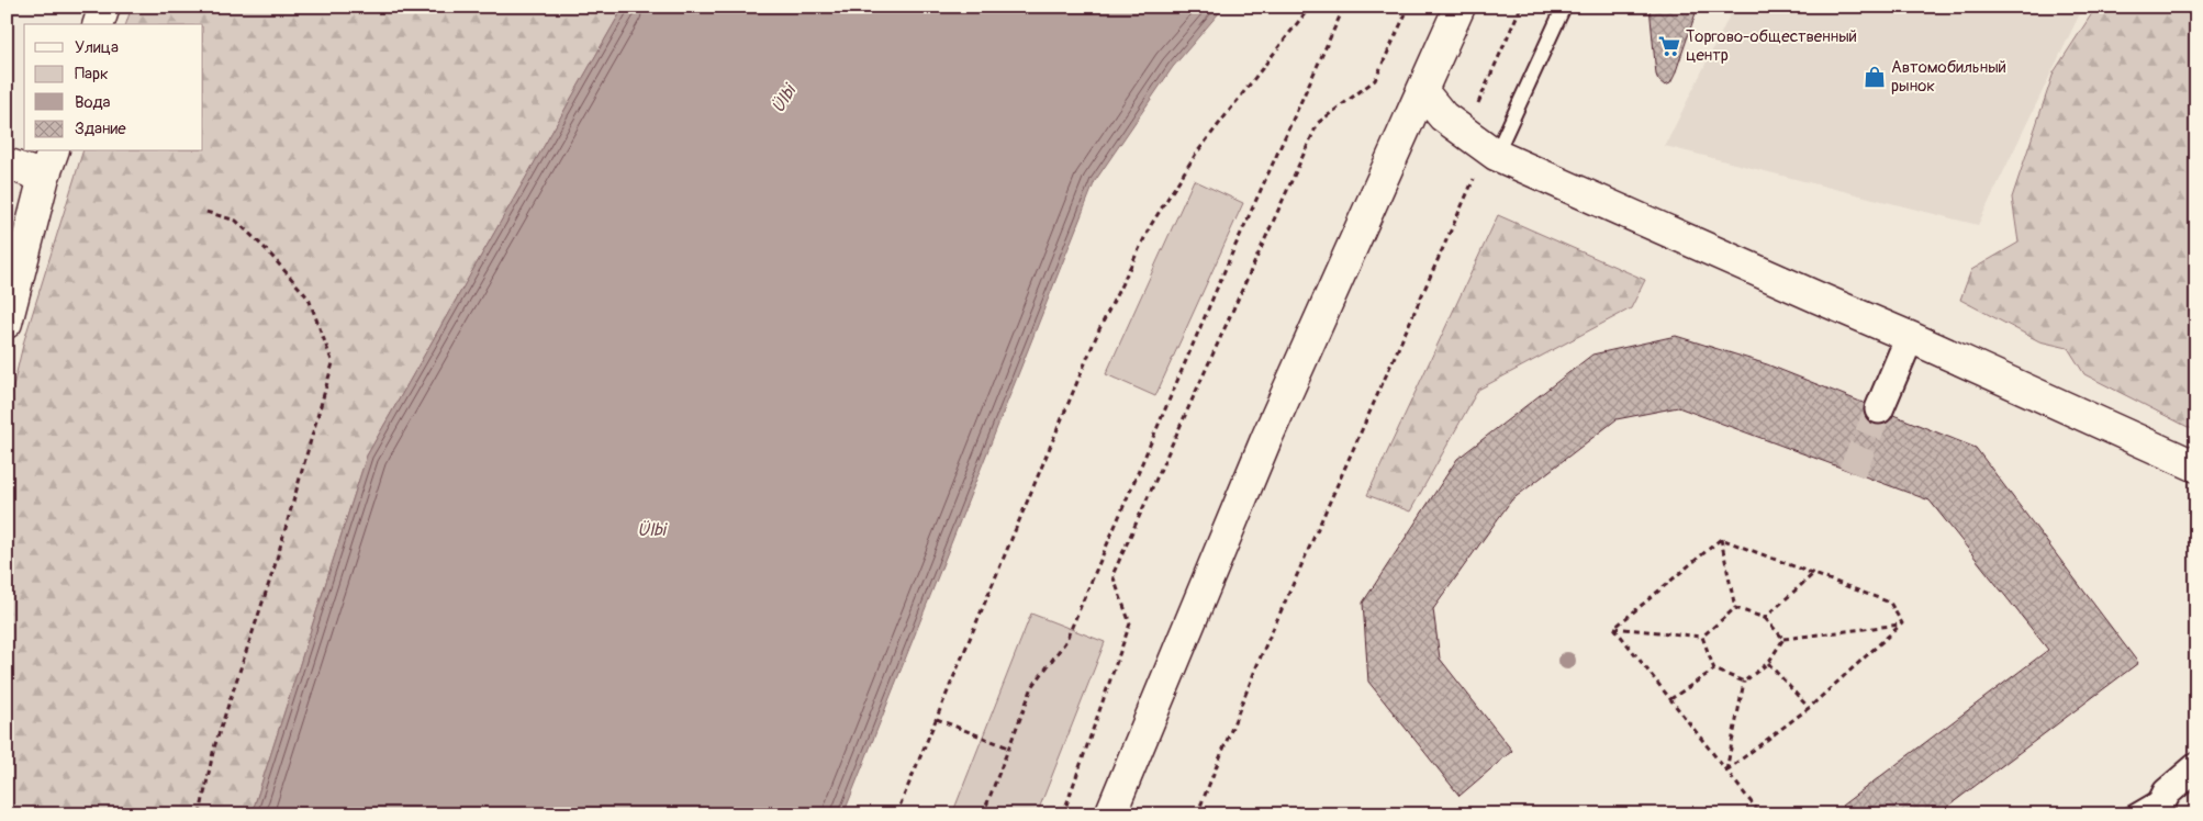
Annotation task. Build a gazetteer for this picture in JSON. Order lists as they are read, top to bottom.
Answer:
{
  "water": ["Ülbi"],
  "places": {
    "supermarket": ["Торгово-общественный центр"],
    "shop": ["Автомобильный рынок"]
  },
  "legend": [
    "Улица",
    "Парк",
    "Вода",
    "Здание"
  ]
}
